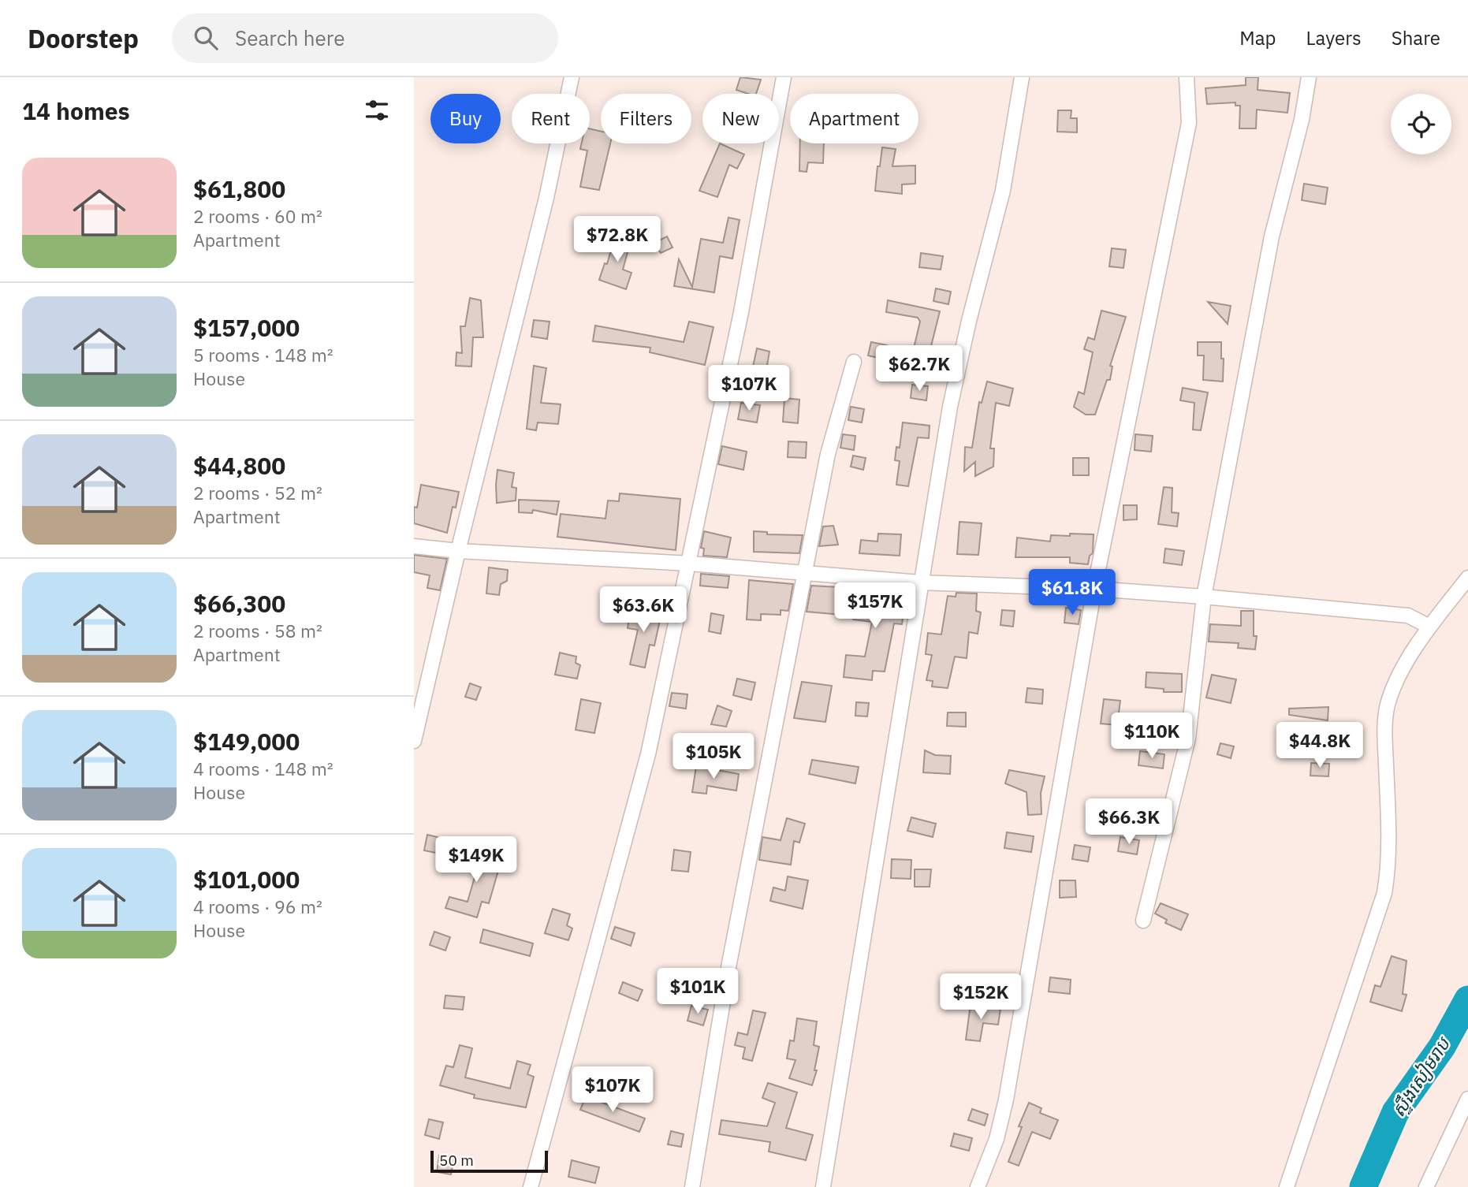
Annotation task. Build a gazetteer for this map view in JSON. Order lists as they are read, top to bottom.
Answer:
{
  "water": ["ស្ទឹងសៀមរាប"],
  "scale_bar": "50 m",
  "page": {
    "header": "Doorstep",
    "search": "Search here",
    "nav": ["Map", "Layers", "Share"],
    "heading": "14 homes",
    "chip": [
      "Buy",
      "Rent",
      "Filters",
      "New",
      "Apartment"
    ],
    "list": [
      {
        "name": "$61,800",
        "note": "2 rooms · 60 m² · Apartment"
      },
      {
        "name": "$157,000",
        "note": "5 rooms · 148 m² · House"
      },
      {
        "name": "$44,800",
        "note": "2 rooms · 52 m² · Apartment"
      },
      {
        "name": "$66,300",
        "note": "2 rooms · 58 m² · Apartment"
      },
      {
        "name": "$149,000",
        "note": "4 rooms · 148 m² · House"
      },
      {
        "name": "$101,000",
        "note": "4 rooms · 96 m² · House"
      }
    ],
    "price": [
      "$72.8K",
      "$62.7K",
      "$107K",
      "$61.8K",
      "$157K",
      "$63.6K",
      "$110K",
      "$44.8K",
      "$105K",
      "$66.3K",
      "$149K",
      "$101K",
      "$152K",
      "$107K"
    ],
    "scale": "50 m"
  }
}
